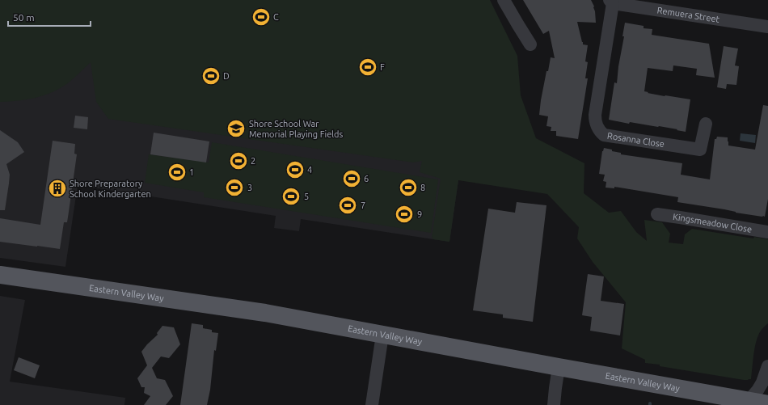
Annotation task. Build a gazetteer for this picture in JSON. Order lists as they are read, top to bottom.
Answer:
{
  "streets": {
    "main road": ["Eastern Valley Way"],
    "street": ["Remuera Street", "Rosanna Close", "Kingsmeadow Close"]
  },
  "crossings": [
    ["Remuera Street", "Rosanna Close"]
  ],
  "places": {
    "sports": [
      "C",
      "F",
      "D",
      "2",
      "4",
      "1",
      "6",
      "3",
      "8",
      "5",
      "7",
      "9"
    ],
    "school or university": ["Shore School War Memorial Playing Fields"],
    "building": ["Shore Preparatory School Kindergarten"]
  },
  "scale_bar": "50 m"
}
